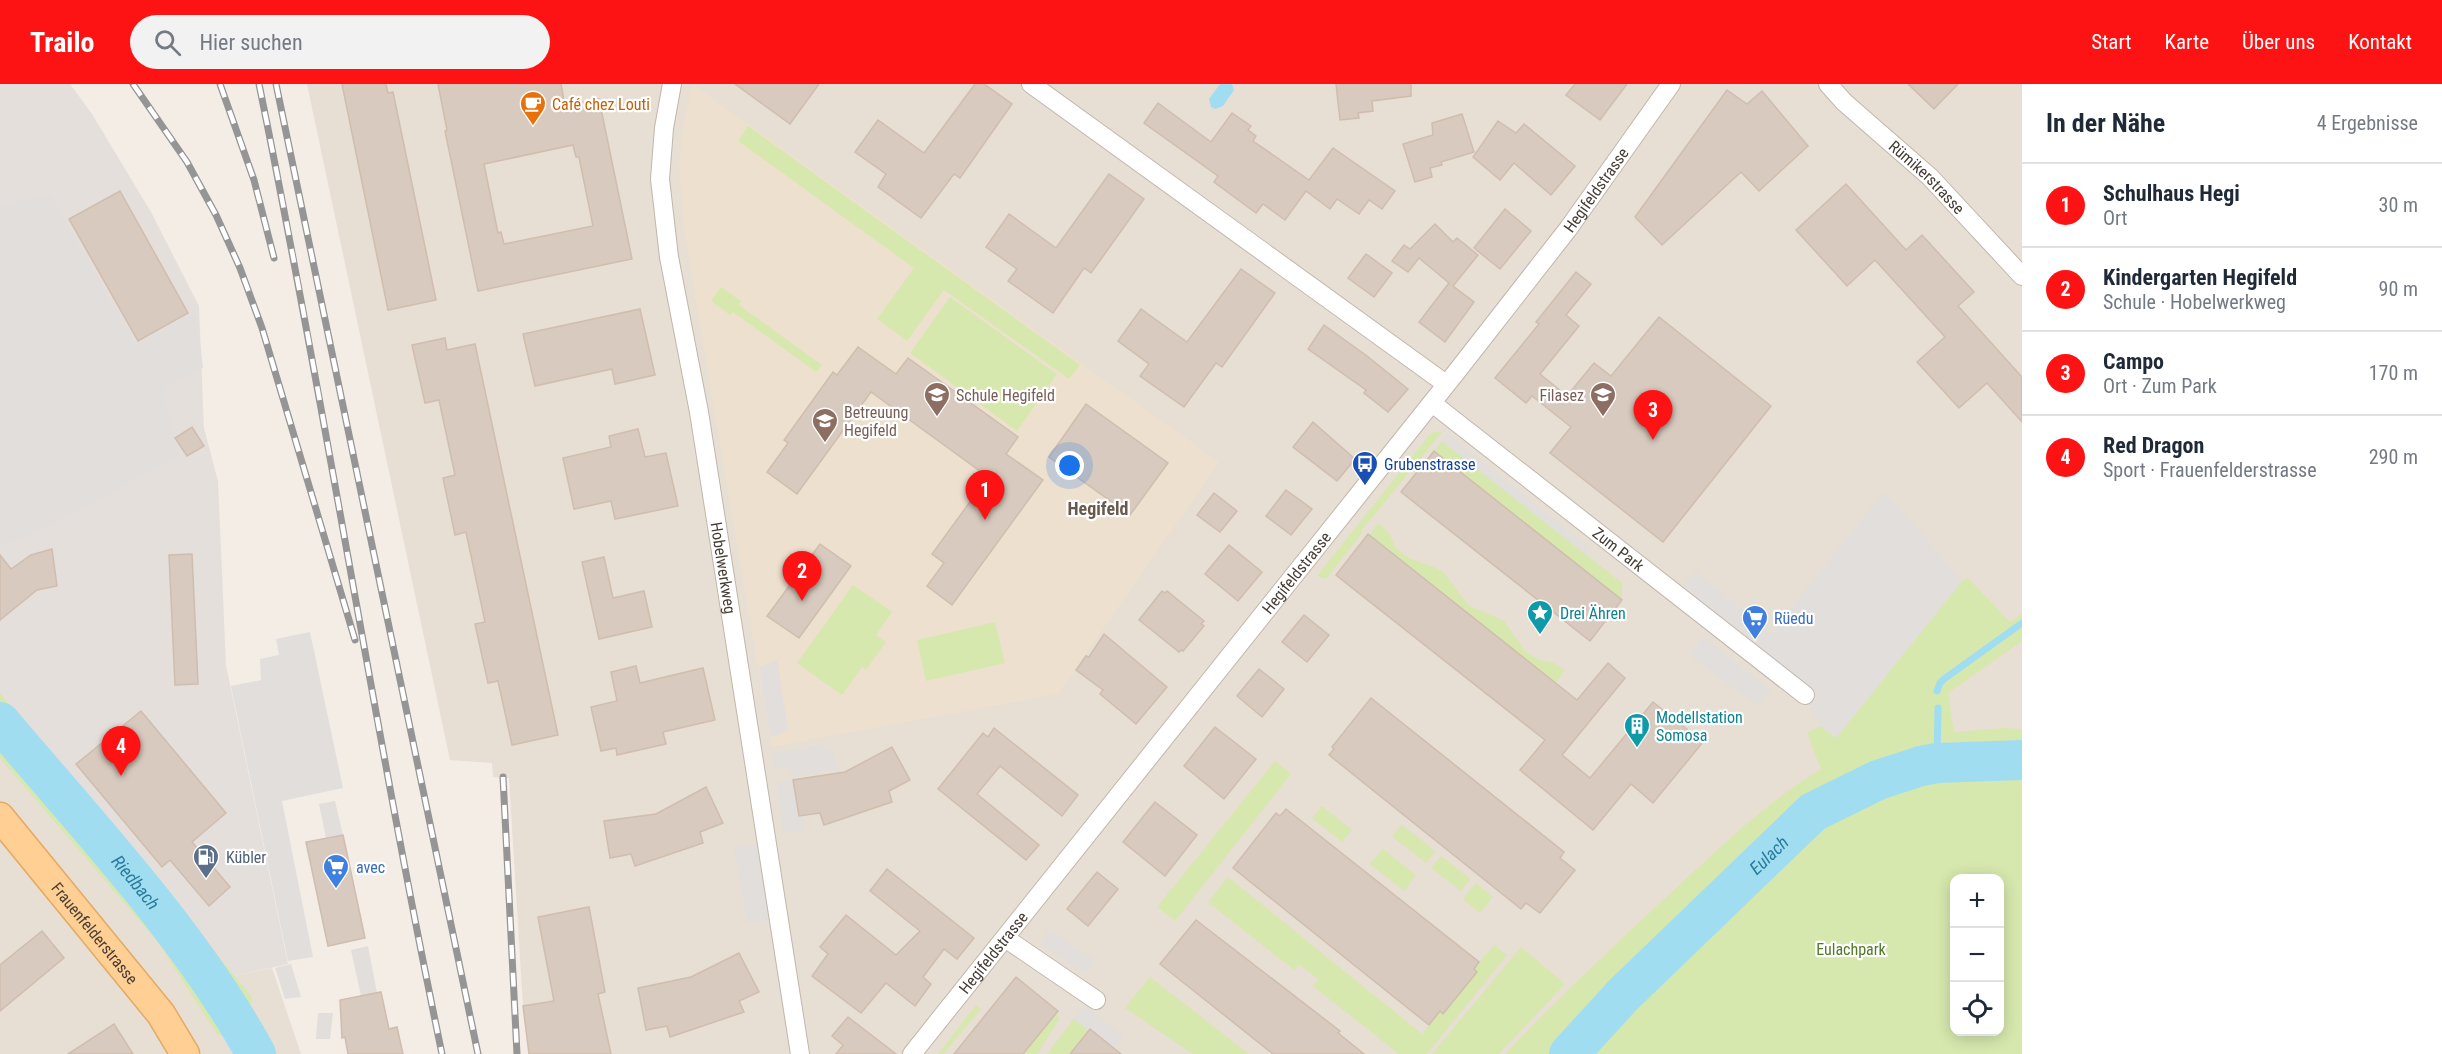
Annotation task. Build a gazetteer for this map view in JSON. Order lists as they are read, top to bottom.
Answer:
{
  "streets": {
    "main road": ["Frauenfelderstrasse"],
    "street": [
      "Rümikerstrasse",
      "Hegifeldstrasse",
      "Zum Park",
      "Hobelwerkweg"
    ]
  },
  "crossings": [
    ["Hegifeldstrasse", "Zum Park"]
  ],
  "districts": ["Hegifeld"],
  "water": ["Eulach", "Riedbach"],
  "parks": ["Eulachpark"],
  "places": {
    "cafe": ["Café chez Louti"],
    "school or university": ["Schule Hegifeld", "Filasez", "Betreuung Hegifeld"],
    "bus stop": ["Grubenstrasse"],
    "place": ["Drei Ähren"],
    "supermarket": ["Rüedu", "avec"],
    "building": ["Modellstation Somosa"],
    "fuel station": ["Kübler"]
  },
  "page": {
    "header": "Trailo",
    "search": "Hier suchen",
    "nav": [
      "Start",
      "Karte",
      "Über uns",
      "Kontakt"
    ],
    "heading": ["In der Nähe", "4 Ergebnisse"],
    "list": [
      {
        "mark": "1",
        "name": "Schulhaus Hegi",
        "note": "Ort",
        "value": "30 m"
      },
      {
        "mark": "2",
        "name": "Kindergarten Hegifeld",
        "note": "Schule · Hobelwerkweg",
        "value": "90 m"
      },
      {
        "mark": "3",
        "name": "Campo",
        "note": "Ort · Zum Park",
        "value": "170 m"
      },
      {
        "mark": "4",
        "name": "Red Dragon",
        "note": "Sport · Frauenfelderstrasse",
        "value": "290 m"
      }
    ],
    "pins": [
      "3",
      "1",
      "2",
      "4"
    ],
    "map_buttons": ["+", "−"]
  }
}
